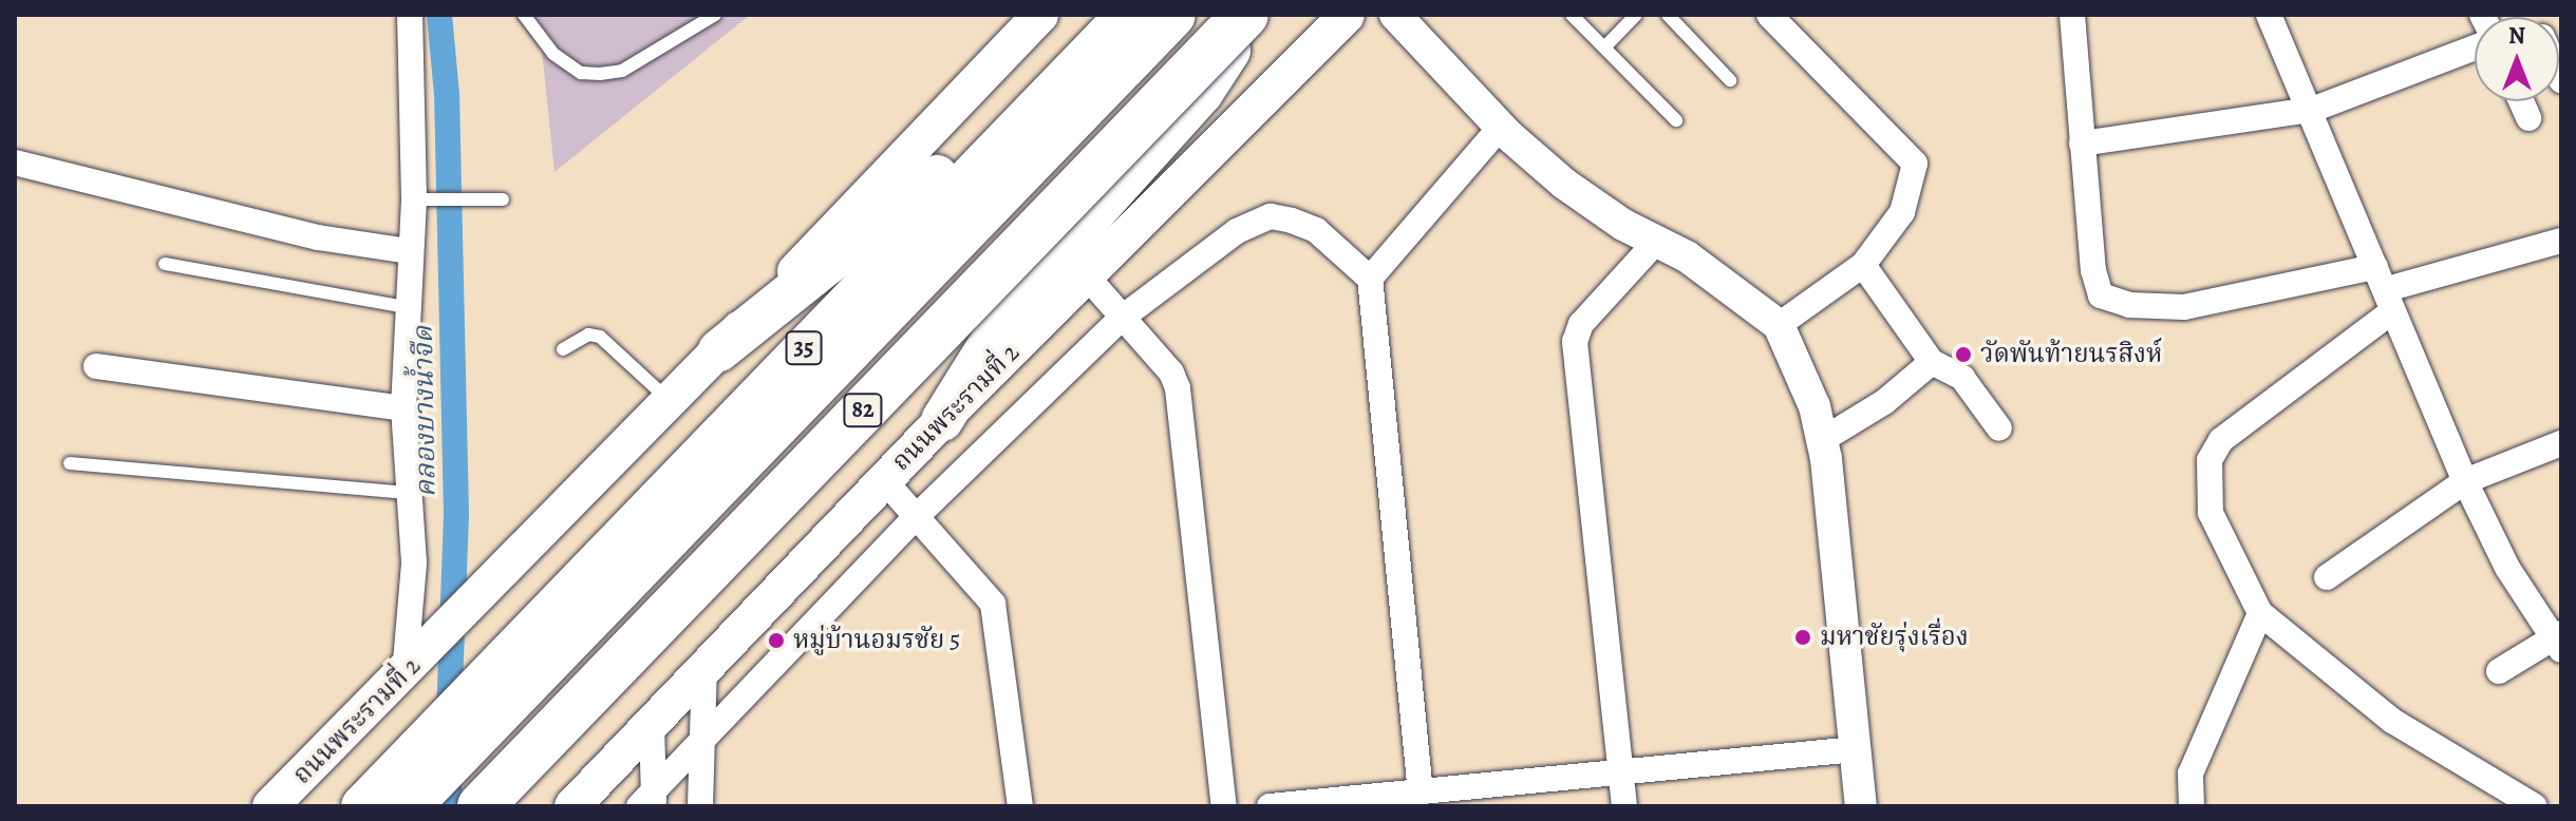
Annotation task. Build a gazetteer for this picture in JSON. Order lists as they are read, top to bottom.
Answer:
{
  "streets": {
    "highway": ["35", "82"],
    "main road": ["ถนนพระรามที่ 2"]
  },
  "water": ["คลองบางน้ำจืด"],
  "places": ["วัดพันท้ายนรสิงห์", "มหาชัยรุ่งเรื่อง", "หมู่บ้านอมรชัย 5"],
  "north": "top"
}
